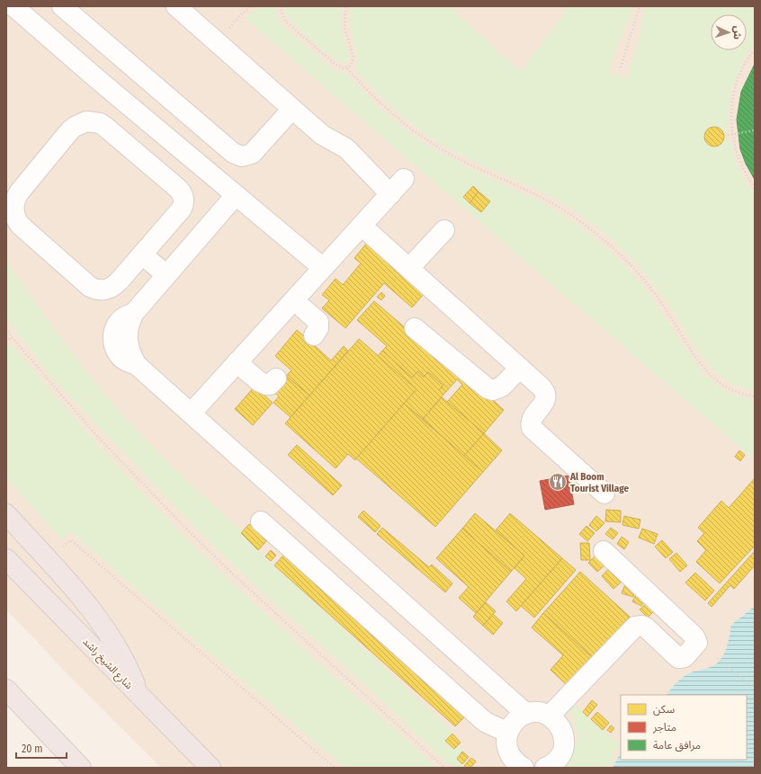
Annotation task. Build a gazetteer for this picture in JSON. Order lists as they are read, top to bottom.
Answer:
{
  "streets": {
    "highway": ["شارع الشيخ راشد"]
  },
  "places": {
    "restaurant": ["Al Boom Tourist Village"]
  },
  "legend": ["سكن", "متاجر", "مرافق عامة"],
  "scale_bar": "20 m",
  "north": "right"
}
